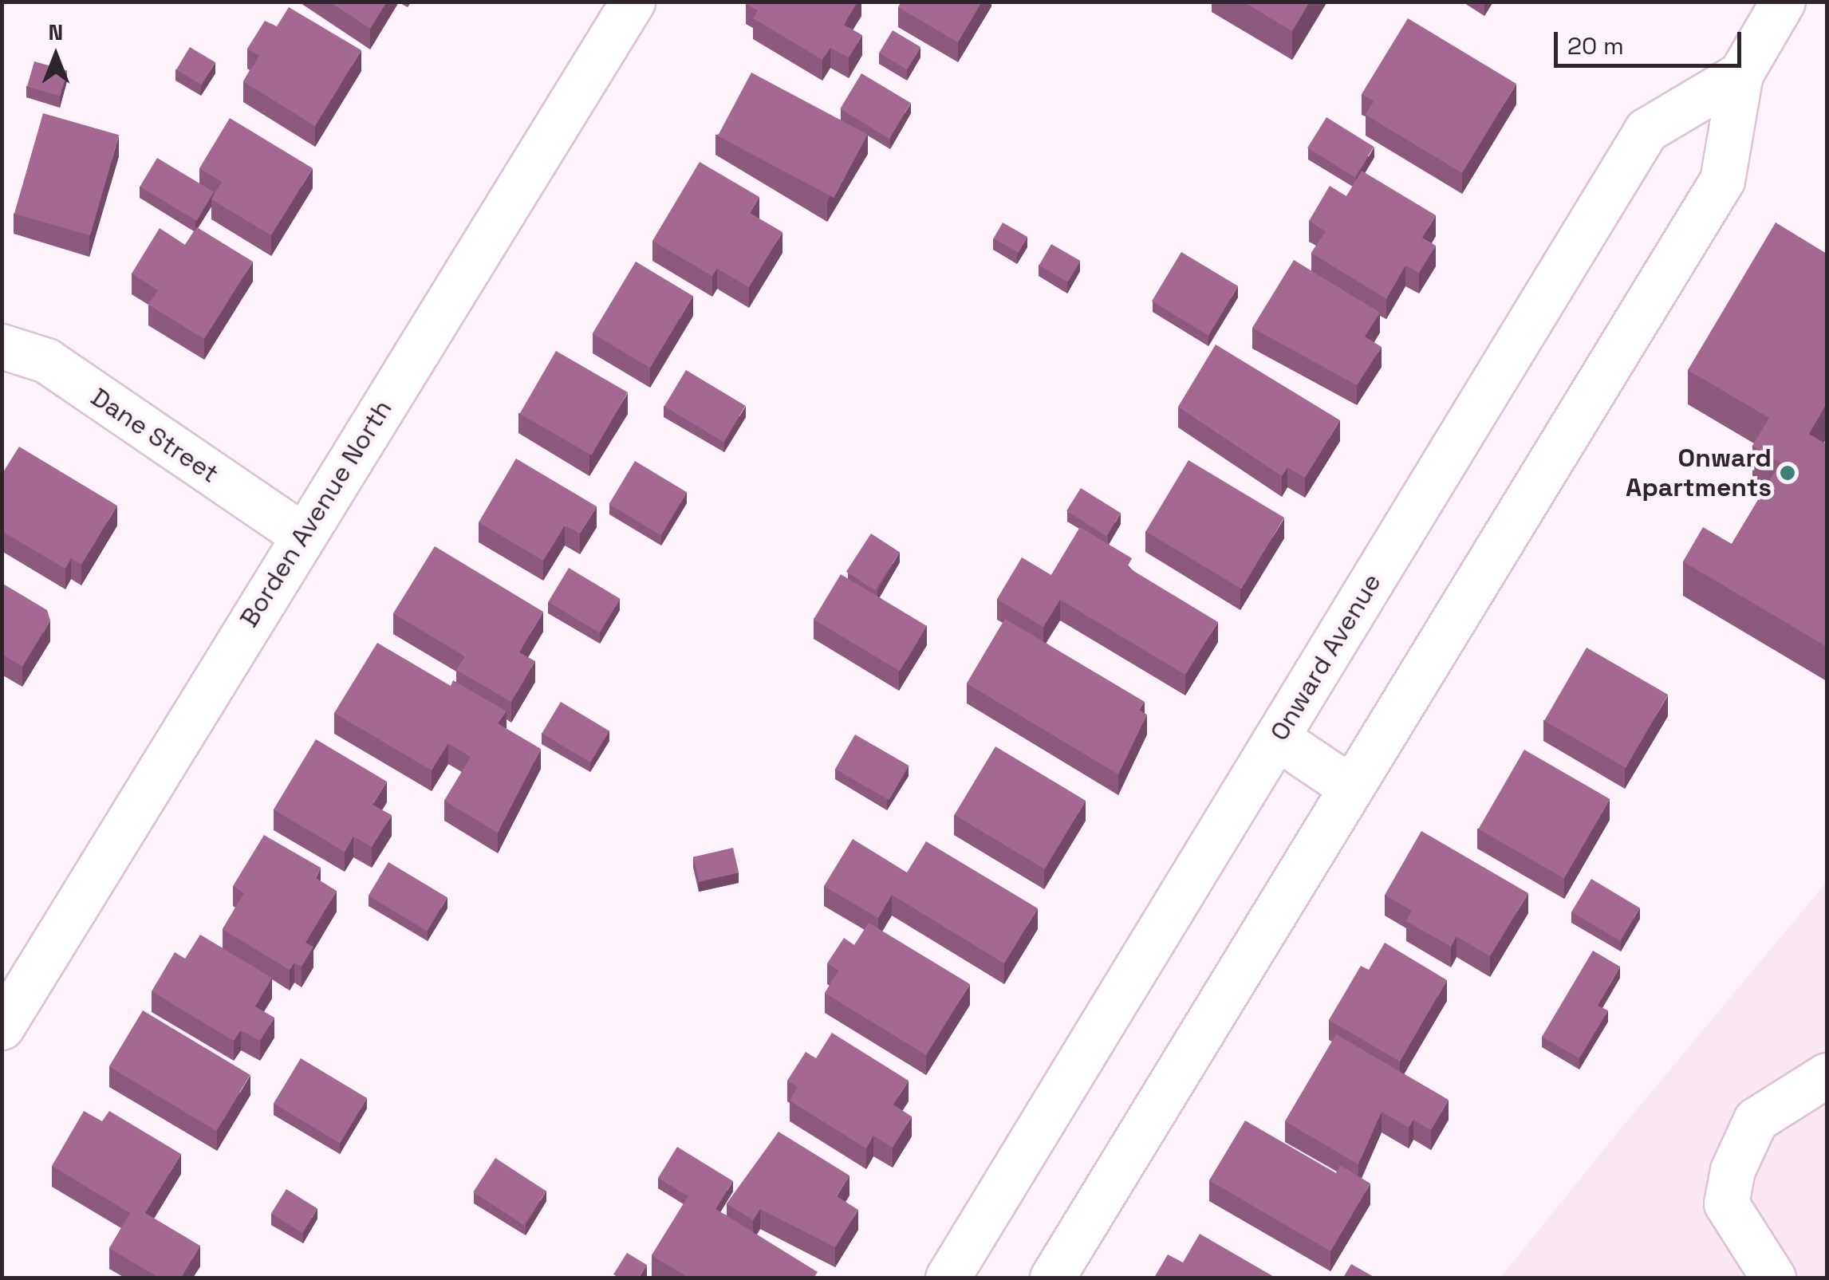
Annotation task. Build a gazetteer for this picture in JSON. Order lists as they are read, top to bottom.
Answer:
{
  "streets": {
    "street": ["Dane Street", "Borden Avenue North", "Onward Avenue"]
  },
  "crossings": [
    ["Dane Street", "Borden Avenue North"]
  ],
  "places": ["Onward Apartments"],
  "scale_bar": "20 m",
  "north": "top"
}
